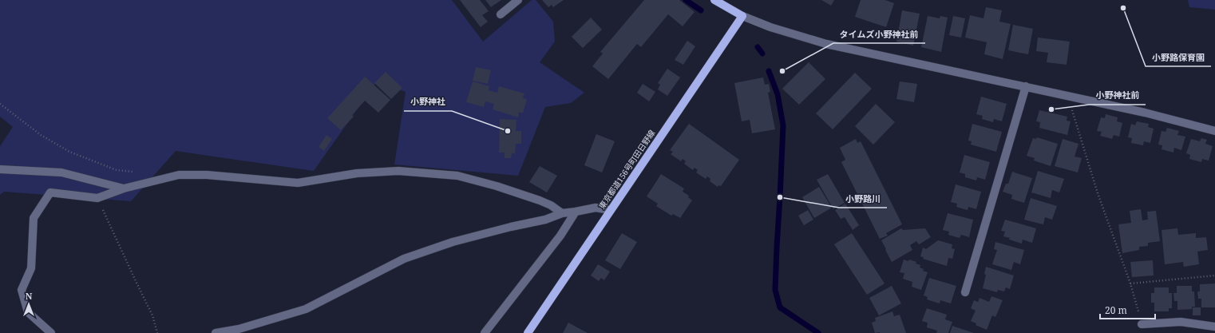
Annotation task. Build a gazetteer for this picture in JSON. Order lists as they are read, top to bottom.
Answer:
{
  "streets": {
    "main road": ["東京都道156号町田日野線"]
  },
  "places": [
    "小野路保育園",
    "タイムズ小野神社前",
    "小野神社前",
    "小野神社",
    "小野路川"
  ],
  "scale_bar": "20 m",
  "north": "top"
}
